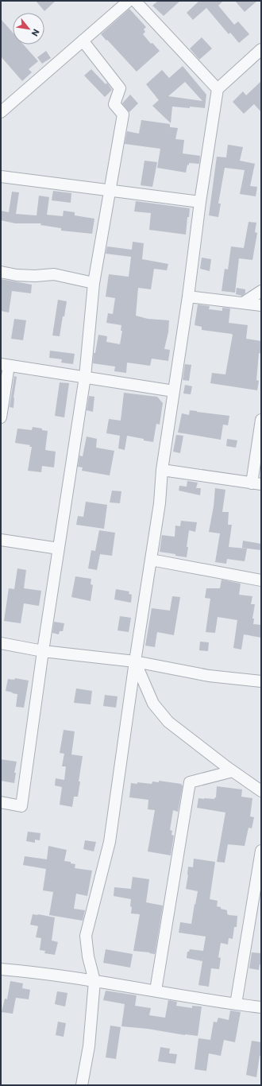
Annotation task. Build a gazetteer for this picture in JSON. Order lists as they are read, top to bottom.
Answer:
{
  "north": "bottom right"
}
